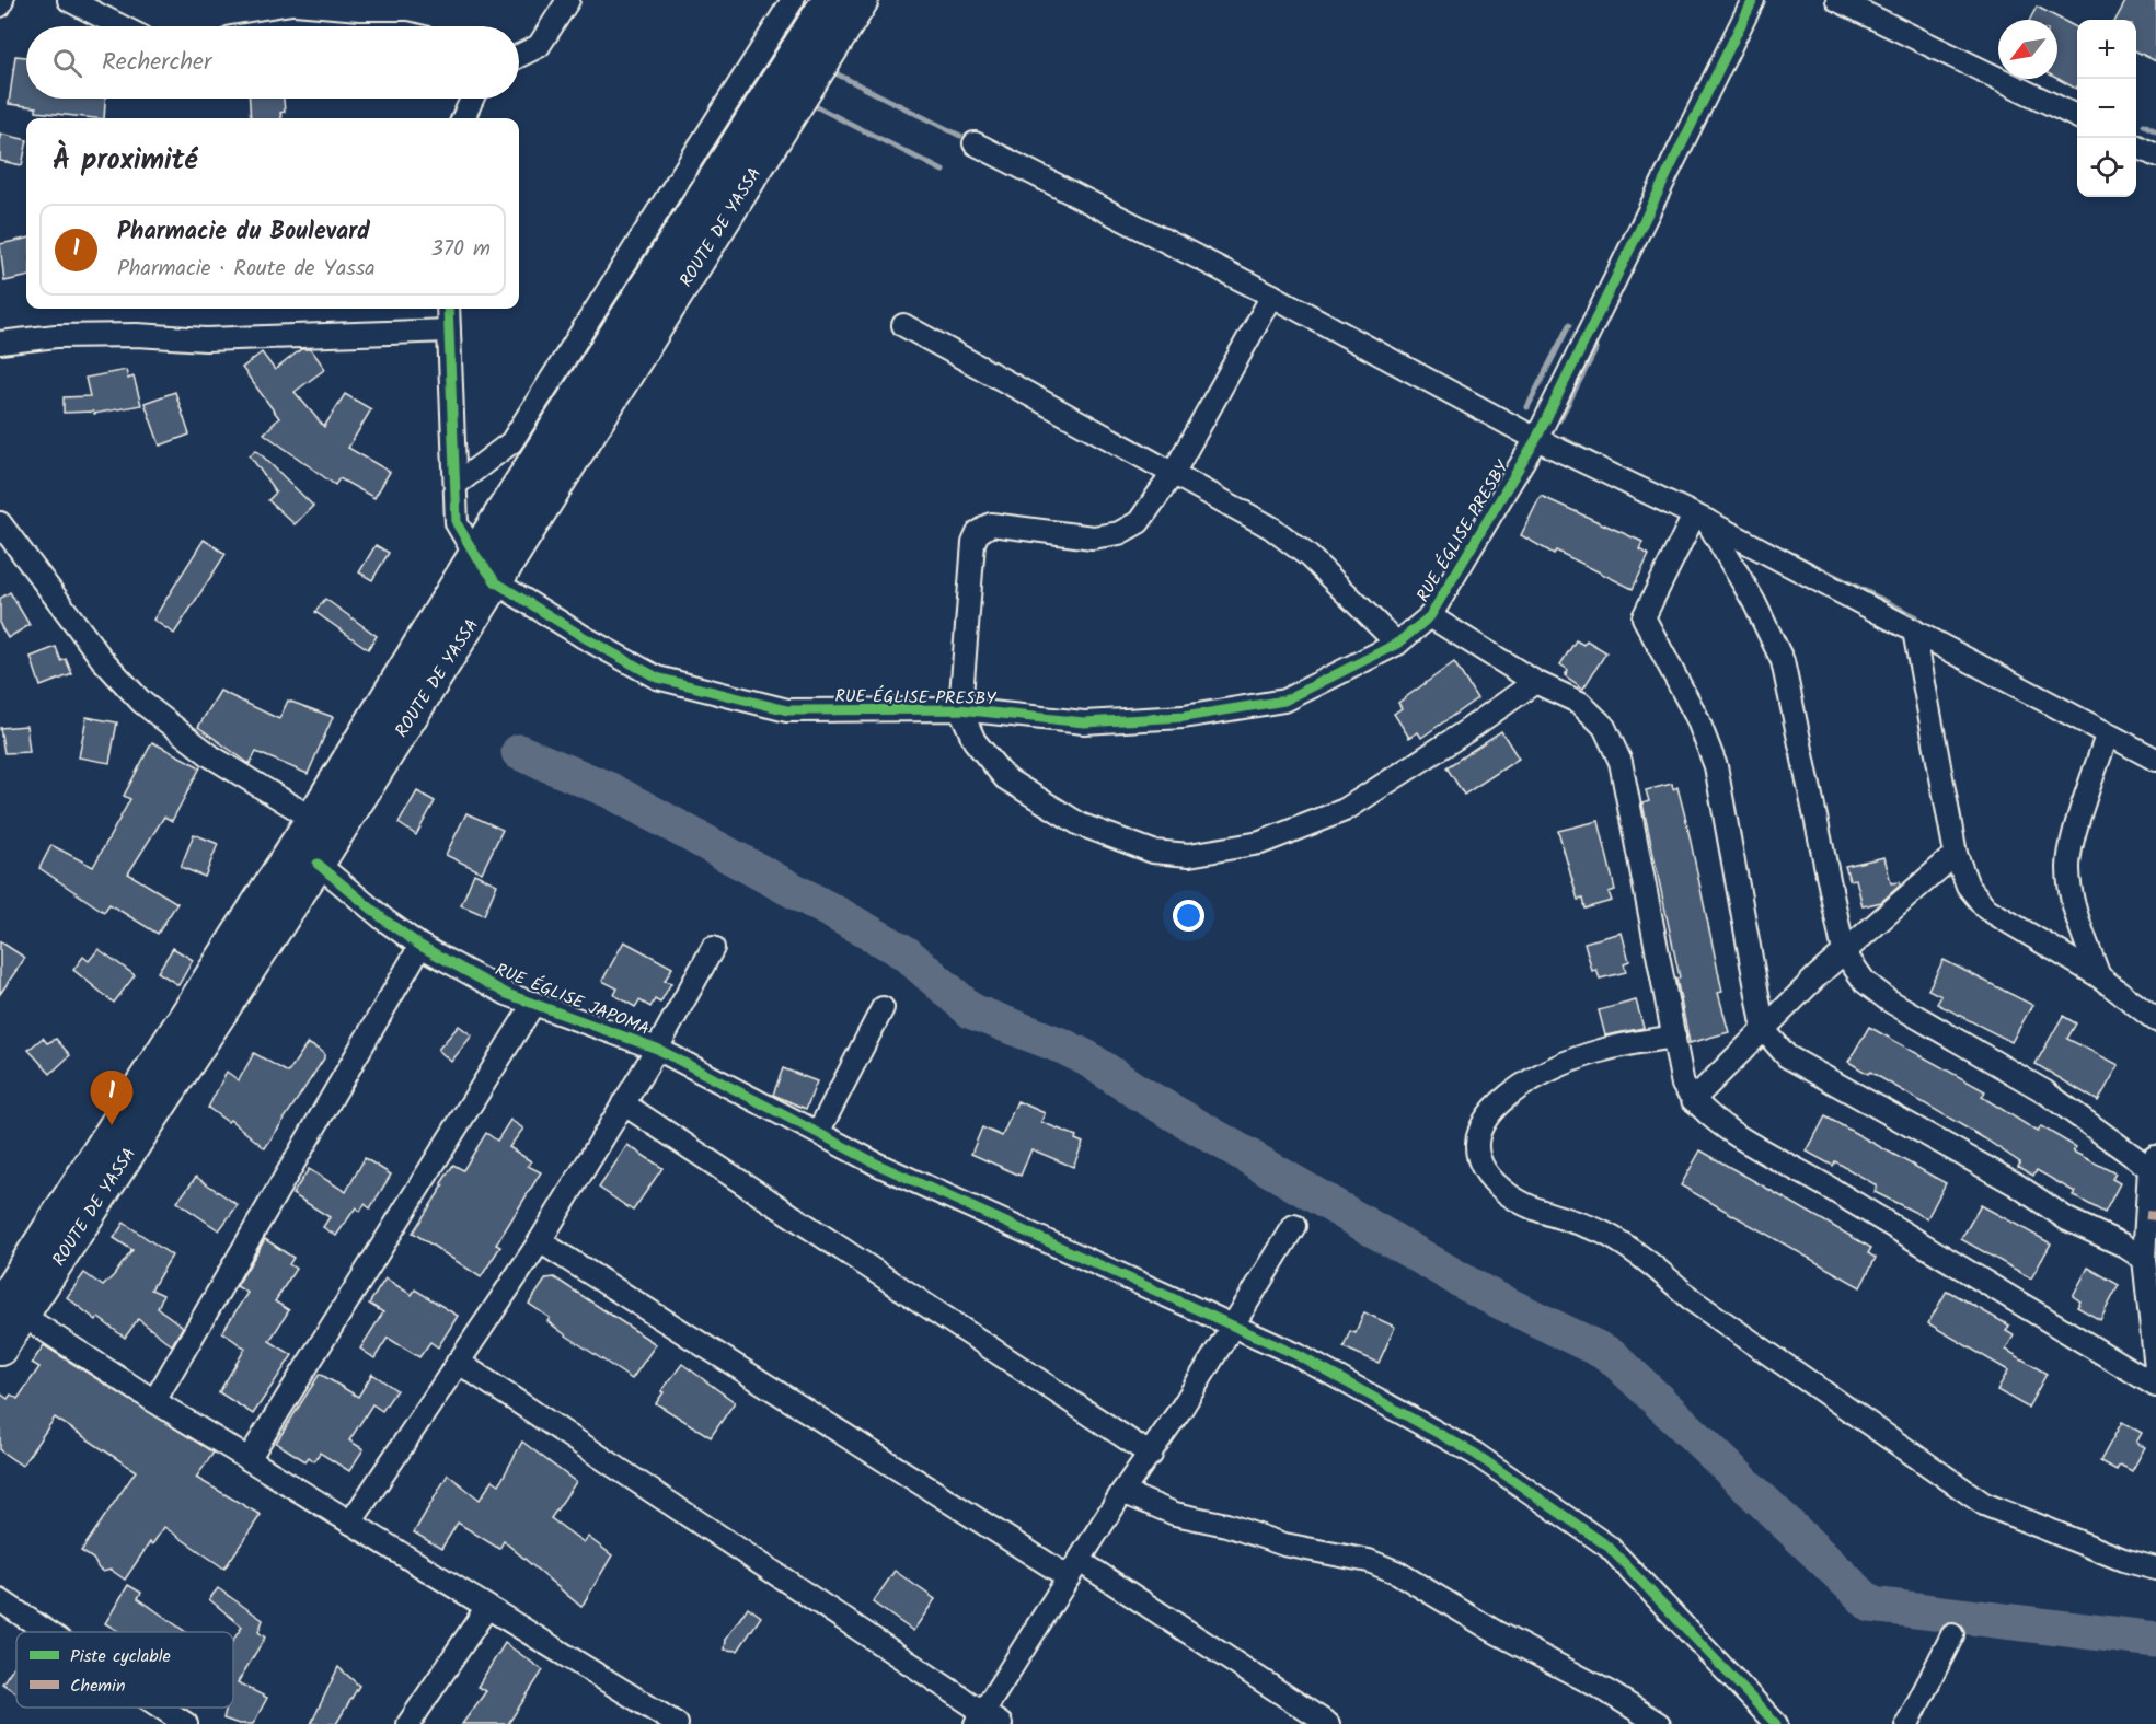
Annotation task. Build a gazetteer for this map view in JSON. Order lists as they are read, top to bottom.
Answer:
{
  "streets": {
    "main road": ["ROUTE DE YASSA"],
    "street": ["RUE ÉGLISE PRESBY", "RUE ÉGLISE JAPOMA"]
  },
  "crossings": [
    ["ROUTE DE YASSA", "RUE ÉGLISE PRESBY"],
    ["ROUTE DE YASSA", "RUE ÉGLISE JAPOMA"]
  ],
  "legend": ["Piste cyclable", "Chemin"],
  "north": "bottom left",
  "page": {
    "map_buttons": ["+", "−"],
    "search": "Rechercher",
    "heading": "À proximité",
    "list": [
      {
        "mark": "1",
        "name": "Pharmacie du Boulevard",
        "note": "Pharmacie · Route de Yassa",
        "value": "370 m"
      }
    ],
    "pins": "1"
  }
}
